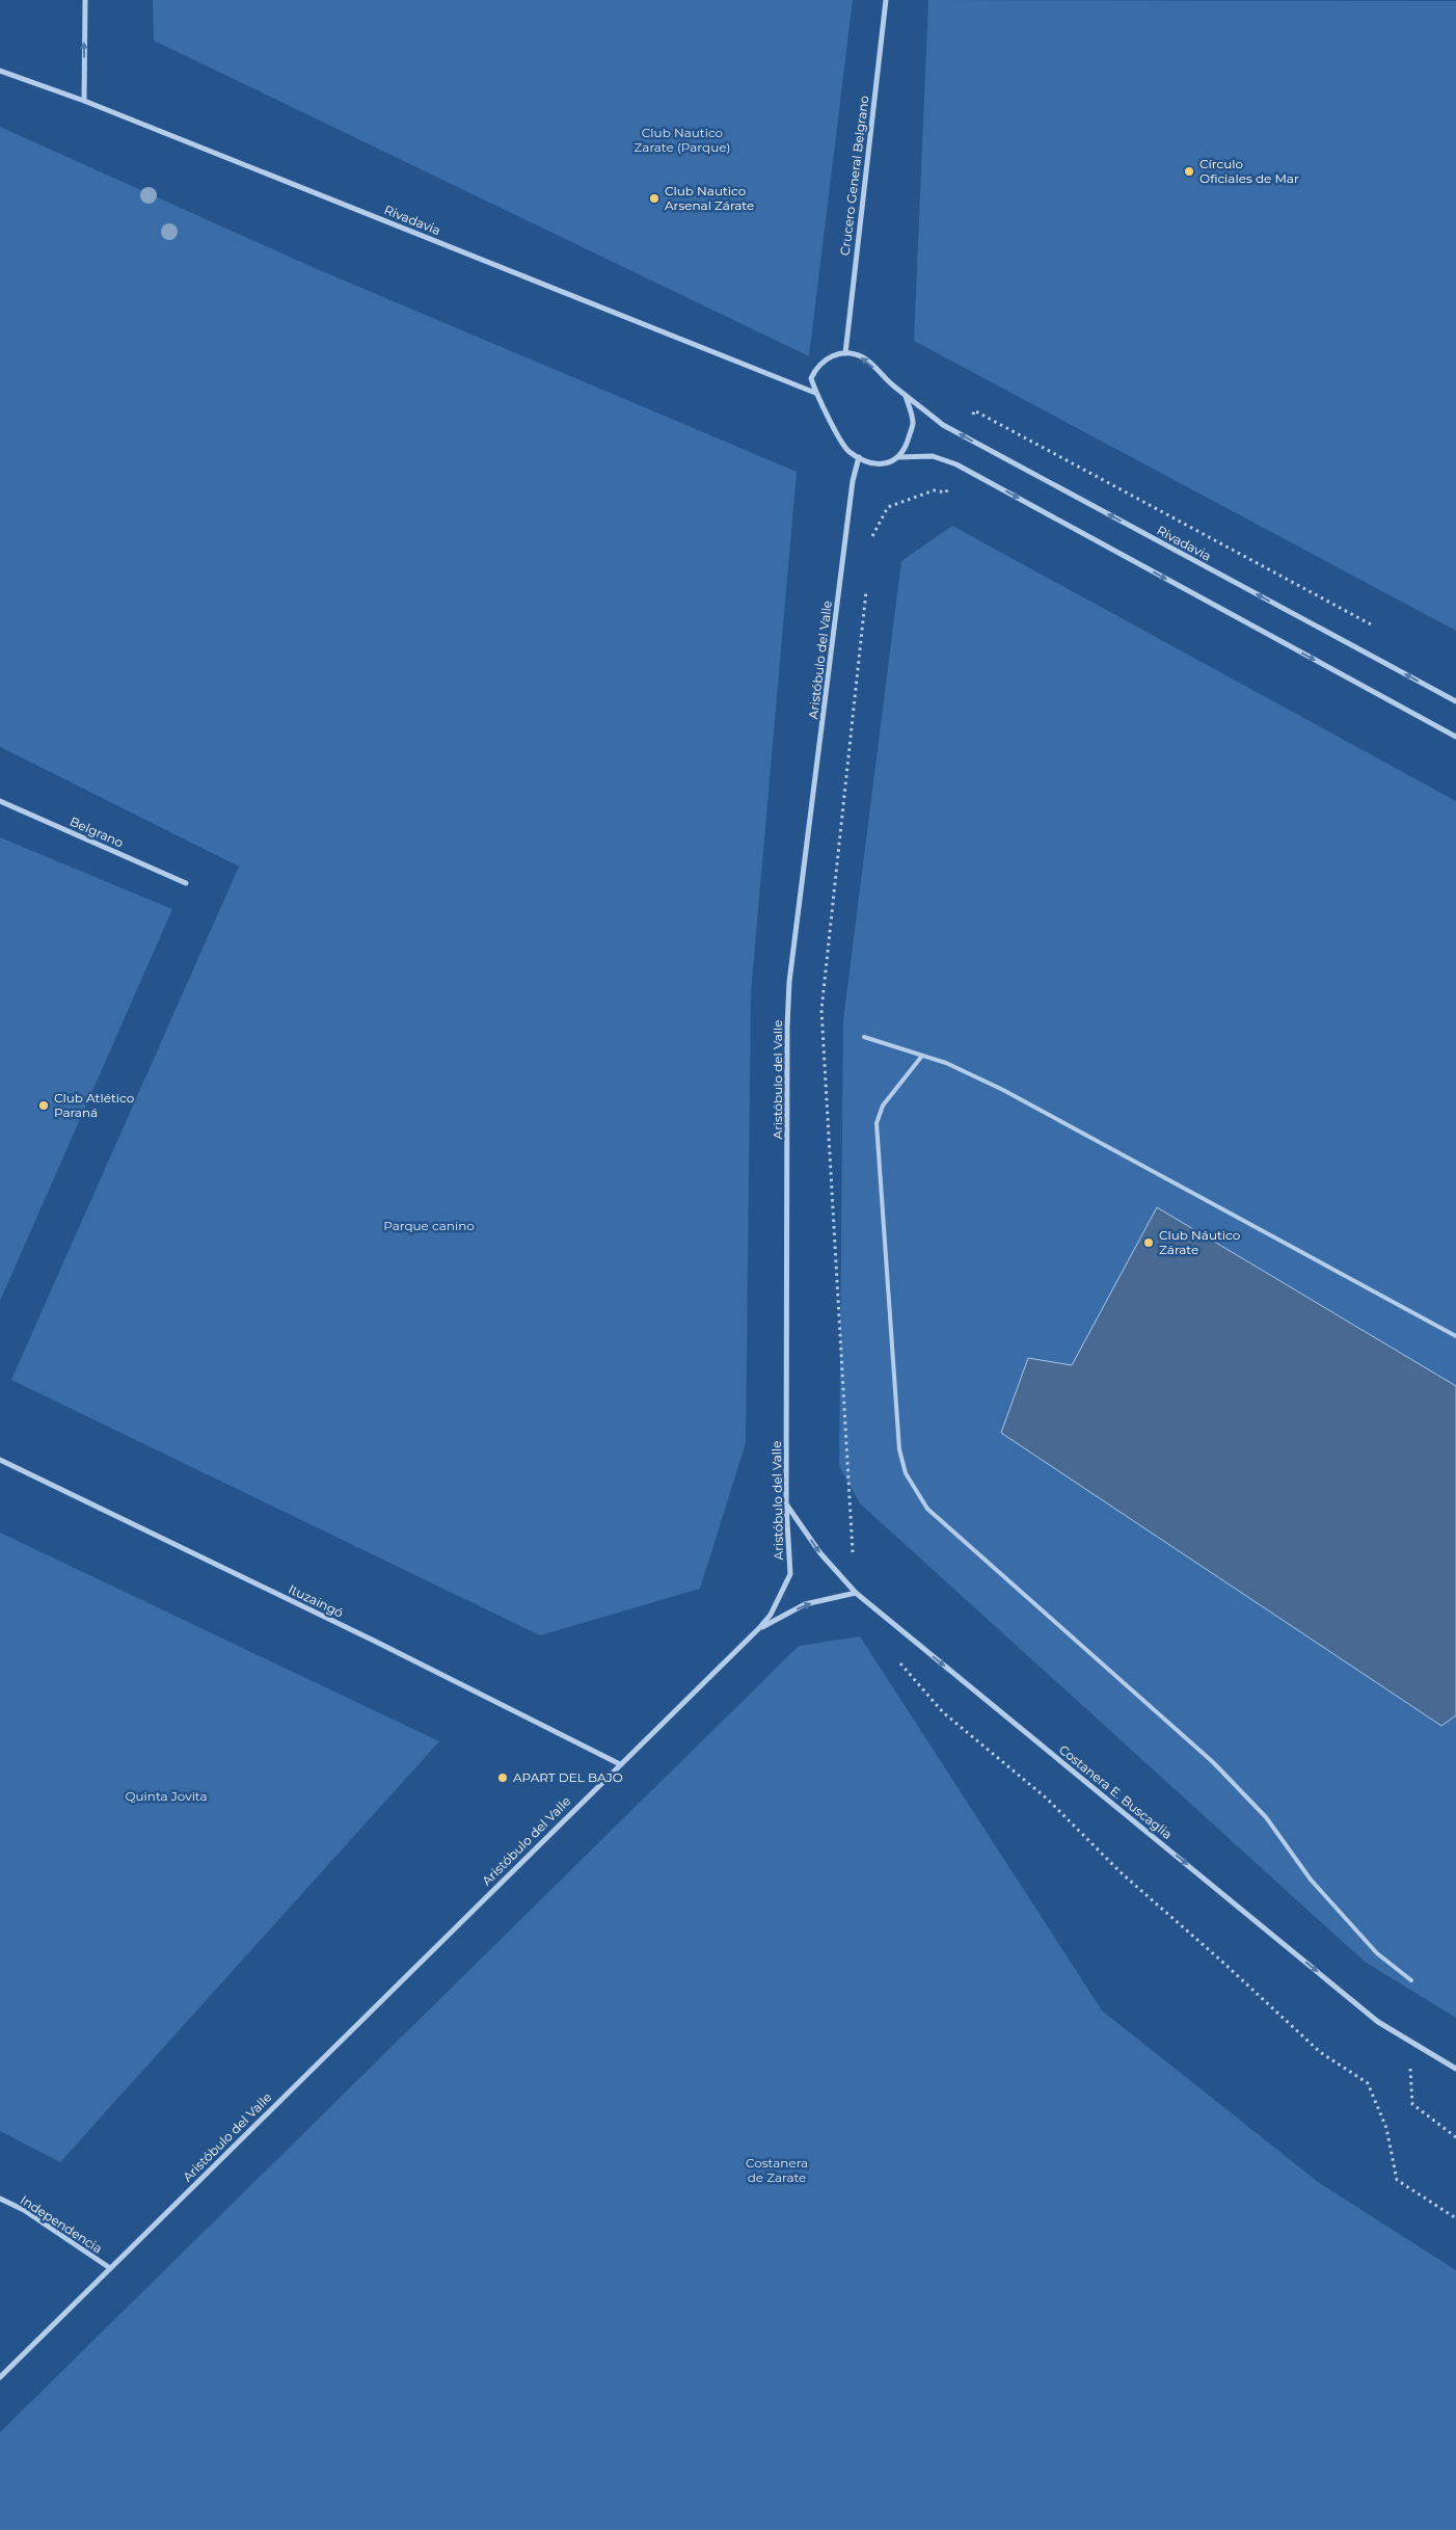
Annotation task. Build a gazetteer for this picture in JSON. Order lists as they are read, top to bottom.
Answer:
{
  "streets": {
    "street": [
      "Crucero General Belgrano",
      "Rivadavia",
      "Aristóbulo del Valle",
      "Belgrano",
      "Ituzaingó",
      "Costanera E. Buscaglia",
      "Independencia"
    ]
  },
  "crossings": [
    ["Crucero General Belgrano", "Rivadavia"],
    ["Crucero General Belgrano", "Aristóbulo del Valle"],
    ["Rivadavia", "Aristóbulo del Valle"],
    ["Aristóbulo del Valle", "Ituzaingó"],
    ["Aristóbulo del Valle", "Costanera E. Buscaglia"],
    ["Aristóbulo del Valle", "Independencia"]
  ],
  "one_way": ["Costanera E. Buscaglia"],
  "parks": [
    "Club Nautico Zarate (Parque)",
    "Parque canino",
    "Quinta Jovita",
    "Costanera de Zarate"
  ],
  "places": [
    "Círculo Oficiales de Mar",
    "Club Nautico Arsenal Zárate",
    "Club Atlético Paraná",
    "Club Náutico Zárate",
    "APART DEL BAJO"
  ]
}
